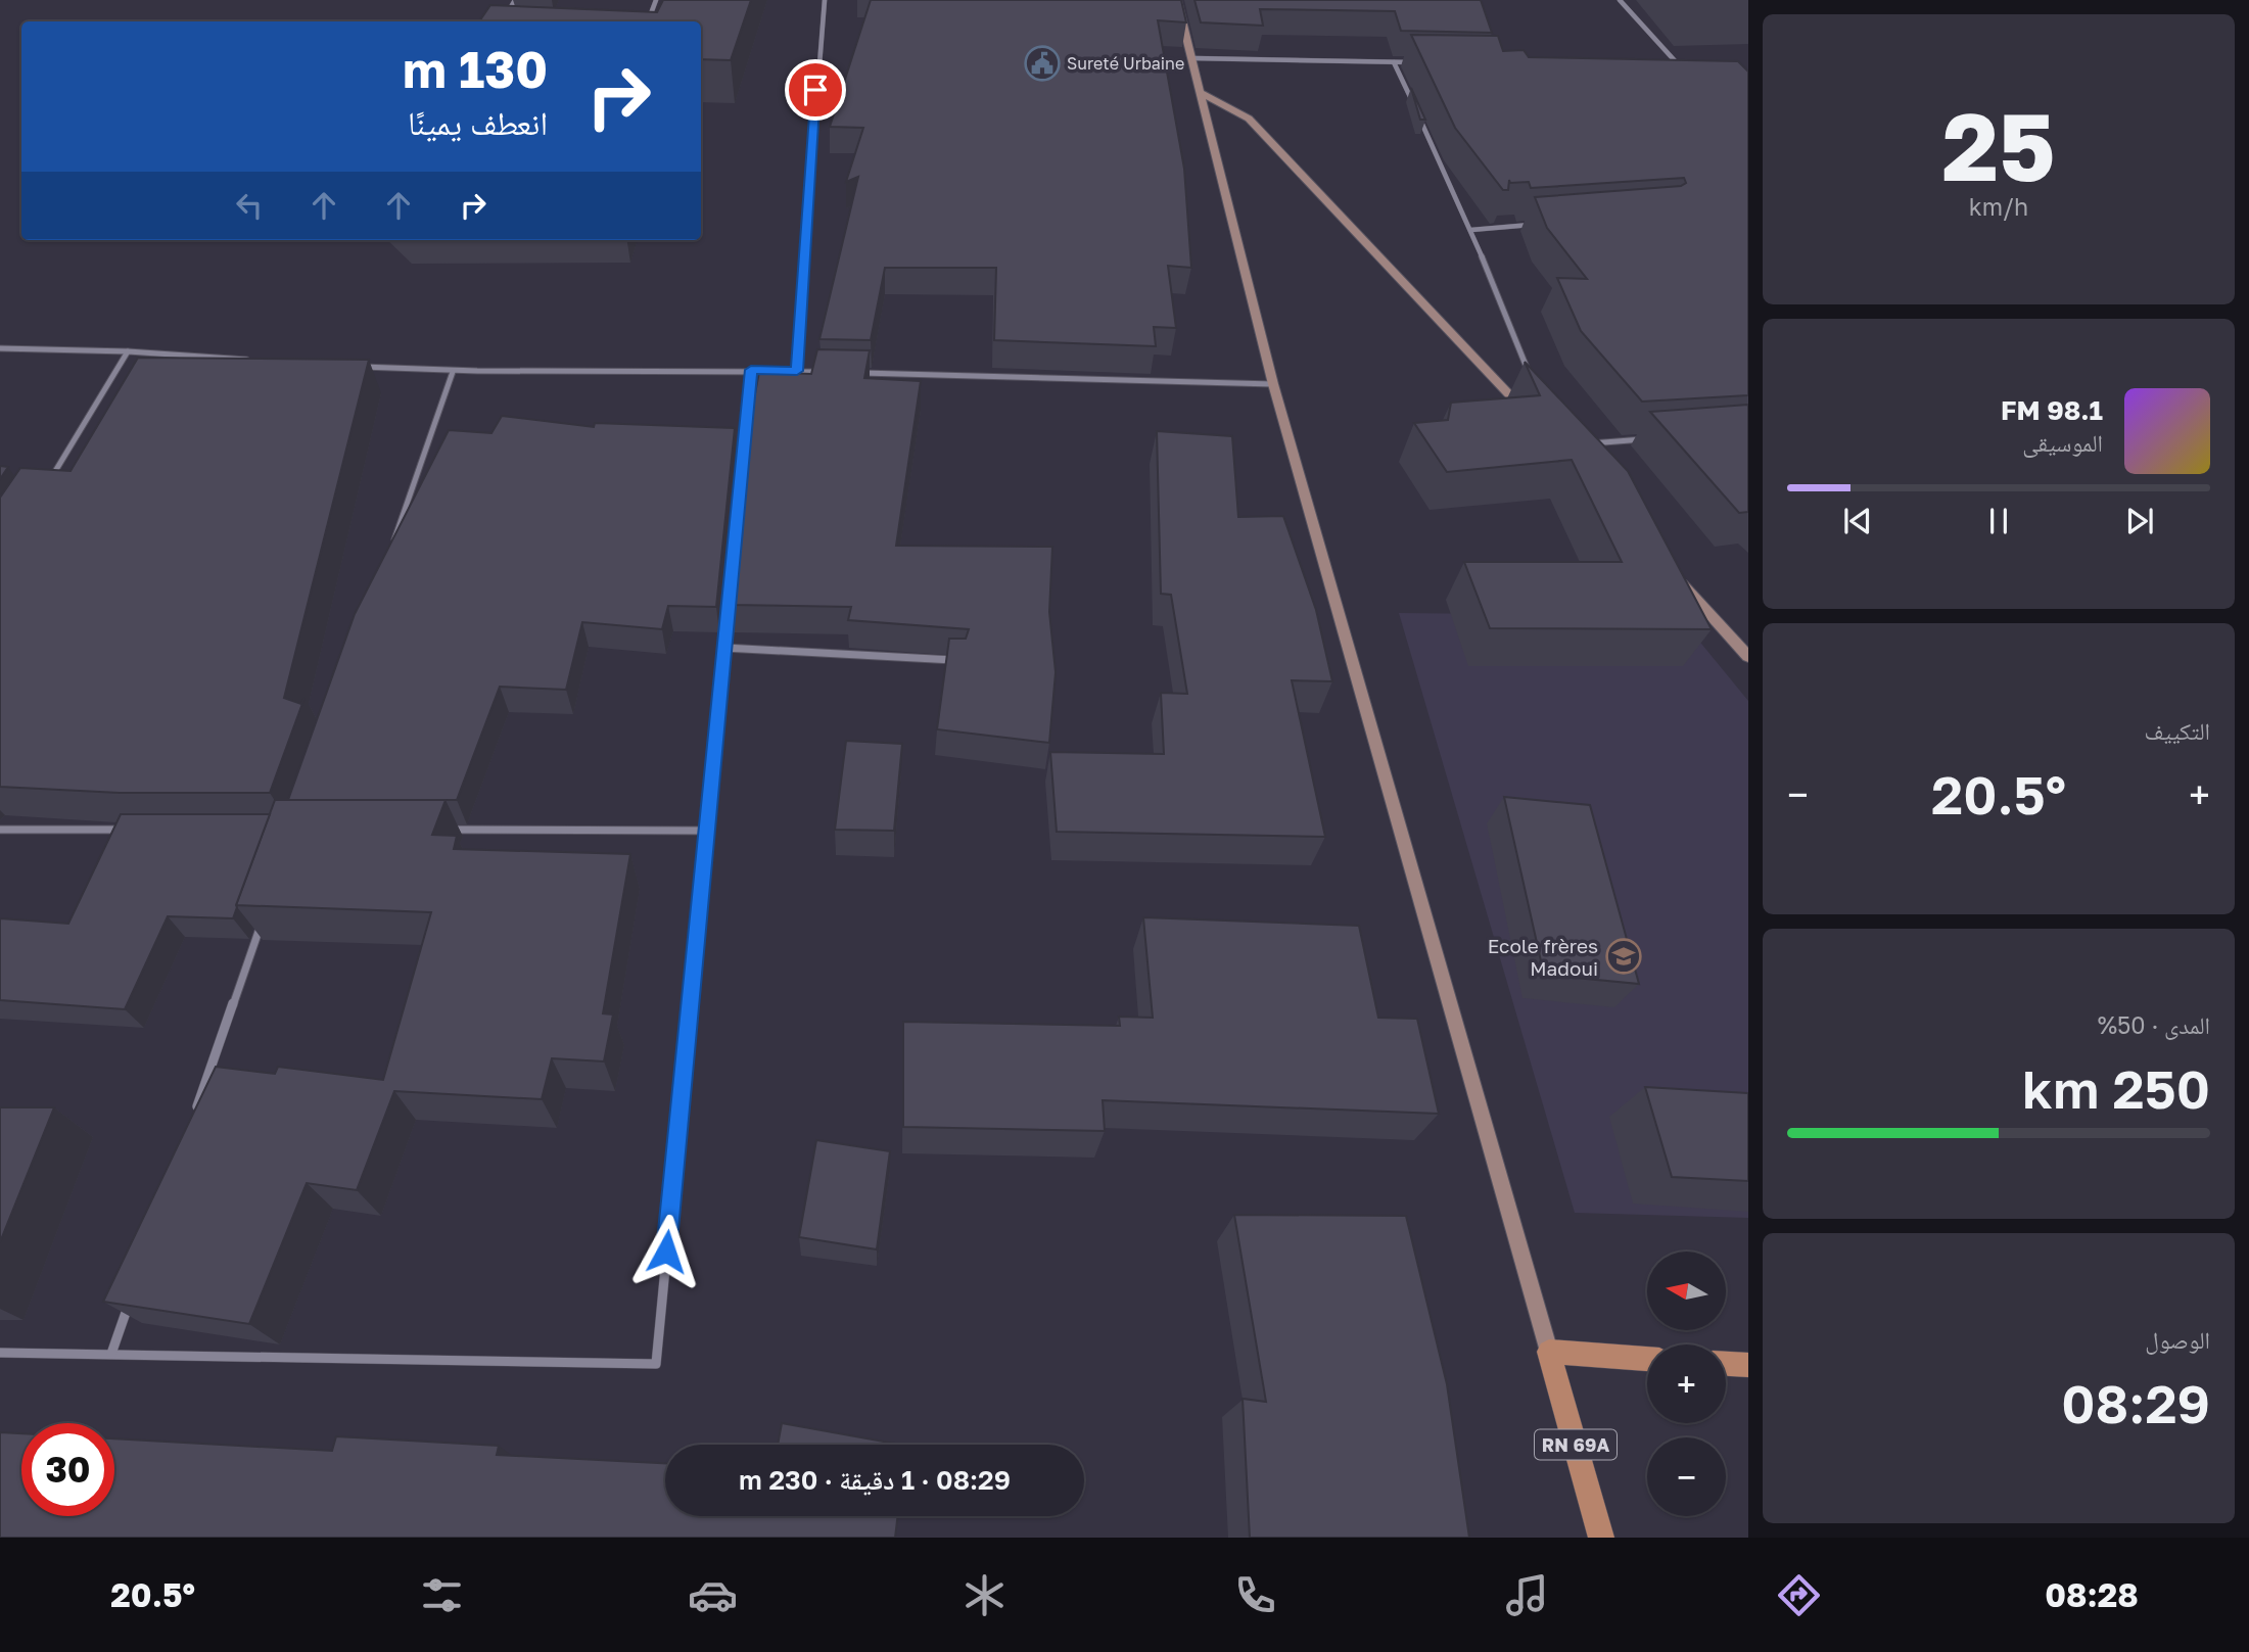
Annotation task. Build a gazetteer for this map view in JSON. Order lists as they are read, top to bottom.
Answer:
{
  "streets": {
    "main road": ["RN 69A"]
  },
  "places": {
    "public building": ["Sureté Urbaine"],
    "school or university": ["Ecole frères Madoui"]
  },
  "north": "left",
  "page": {
    "tile": [
      ["25", "km/h"],
      "التكييف",
      ["المدى · 50%", "250 km"],
      ["الوصول", "08:29"]
    ],
    "turn": ["130 m", "انعطف يمينًا"],
    "song": ["98.1 FM", "الموسيقى"],
    "heat": ["−", "20.5°", "+"],
    "map_buttons": ["+", "−"],
    "limit": "30",
    "trip": "08:29 · 1 دقيقة · 230 m",
    "tabs": ["08:28", "20.5°"]
  }
}
